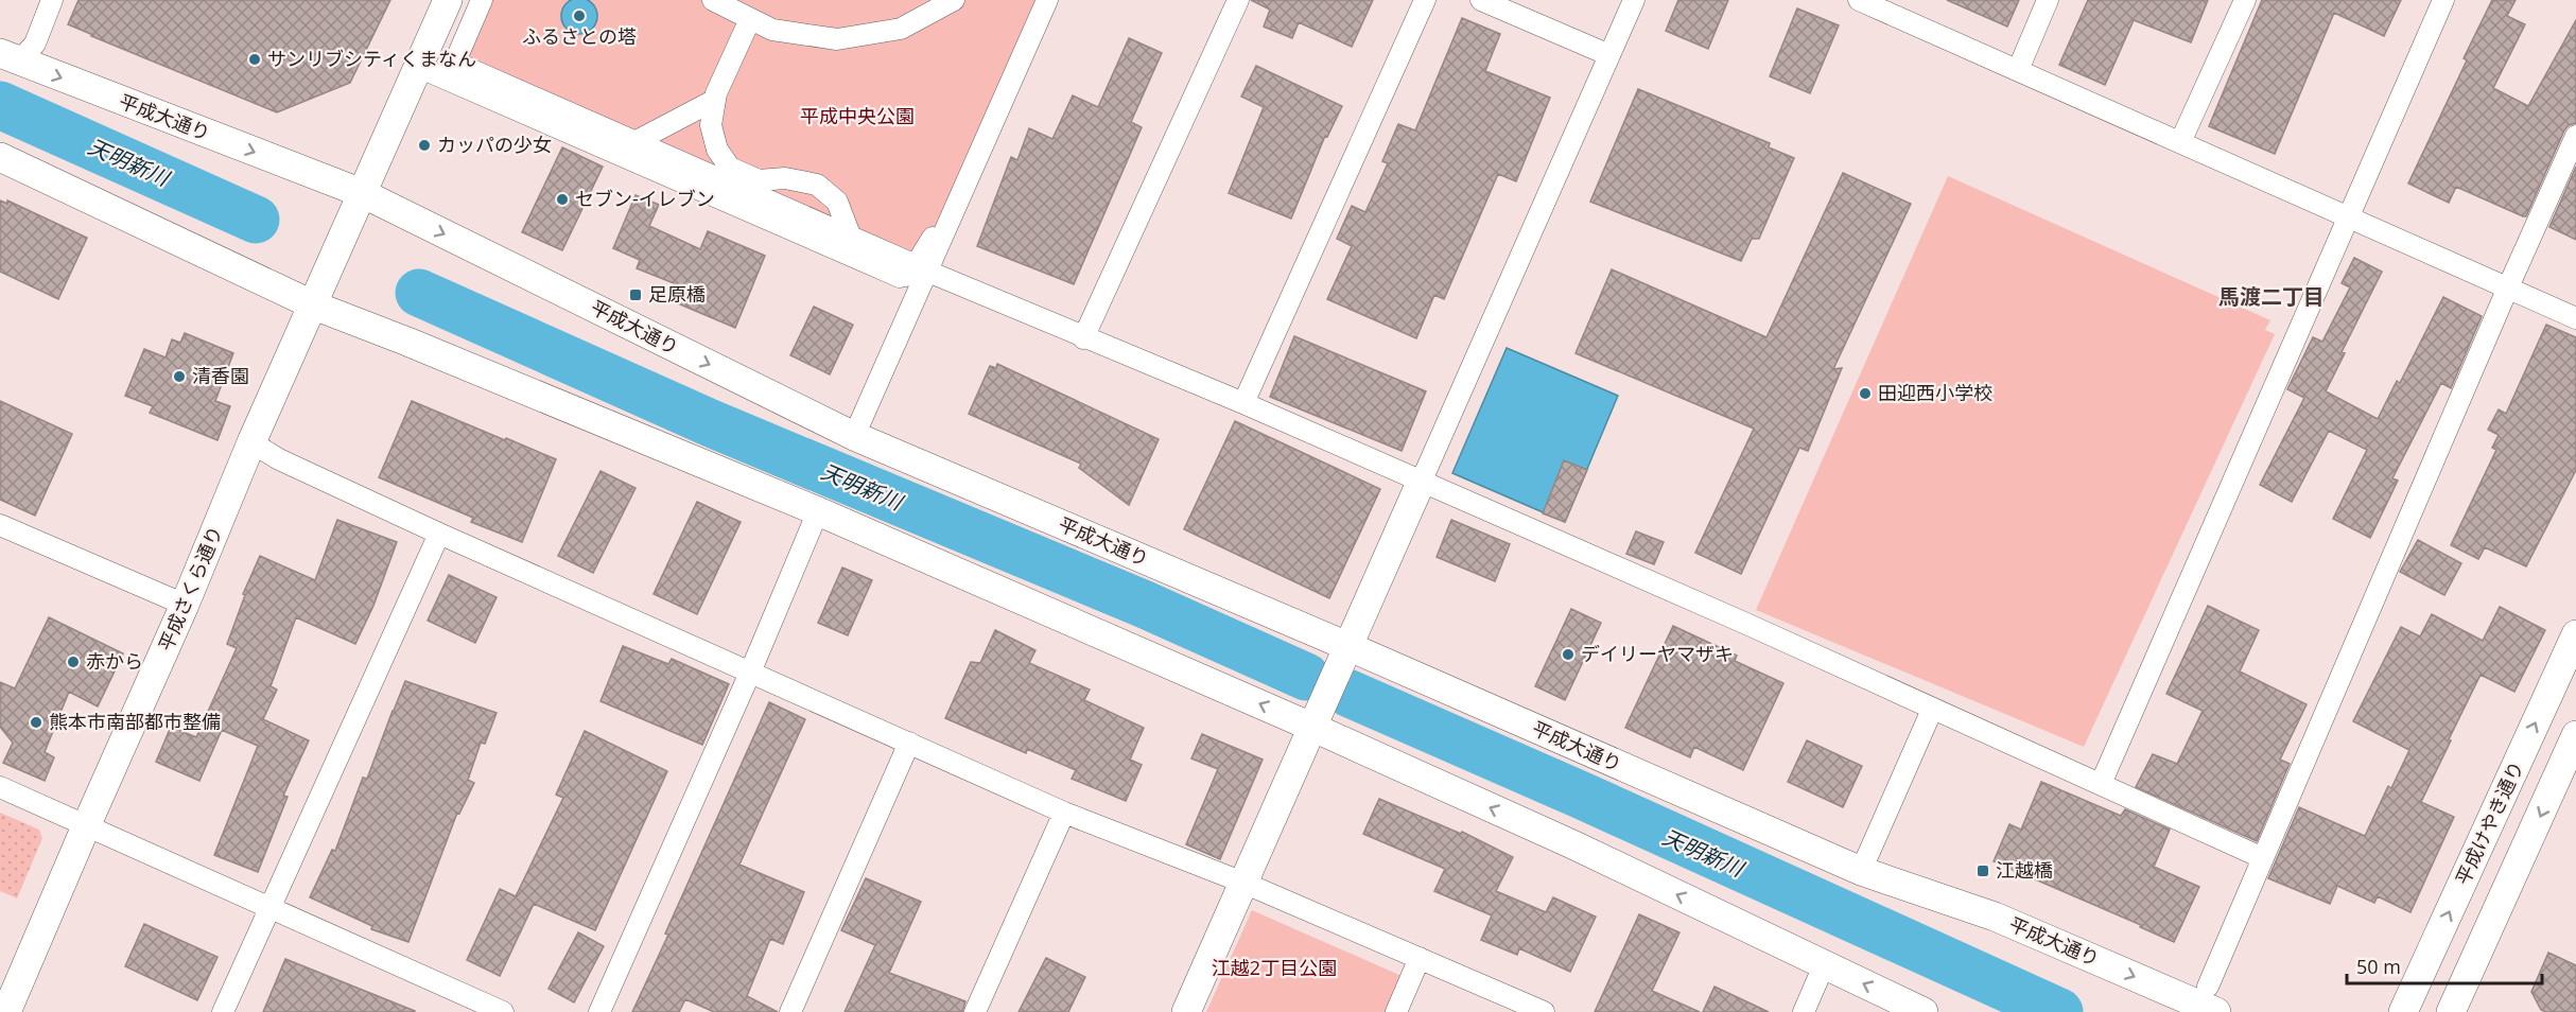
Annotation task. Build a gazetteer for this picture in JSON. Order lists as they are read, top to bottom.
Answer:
{
  "streets": {
    "street": ["平成大通り", "平成さくら通り", "平成けやき通り"]
  },
  "districts": ["馬渡二丁目"],
  "water": ["天明新川"],
  "parks": ["平成中央公園", "江越2丁目公園"],
  "places": {
    "other": [
      "ふるさとの塔",
      "サンリブシティくまなん",
      "カッパの少女",
      "セブン-イレブン",
      "清香園",
      "田迎西小学校",
      "デイリーヤマザキ",
      "赤から",
      "熊本市南部都市整備"
    ],
    "transit": ["足原橋", "江越橋"]
  },
  "scale_bar": "50 m"
}
